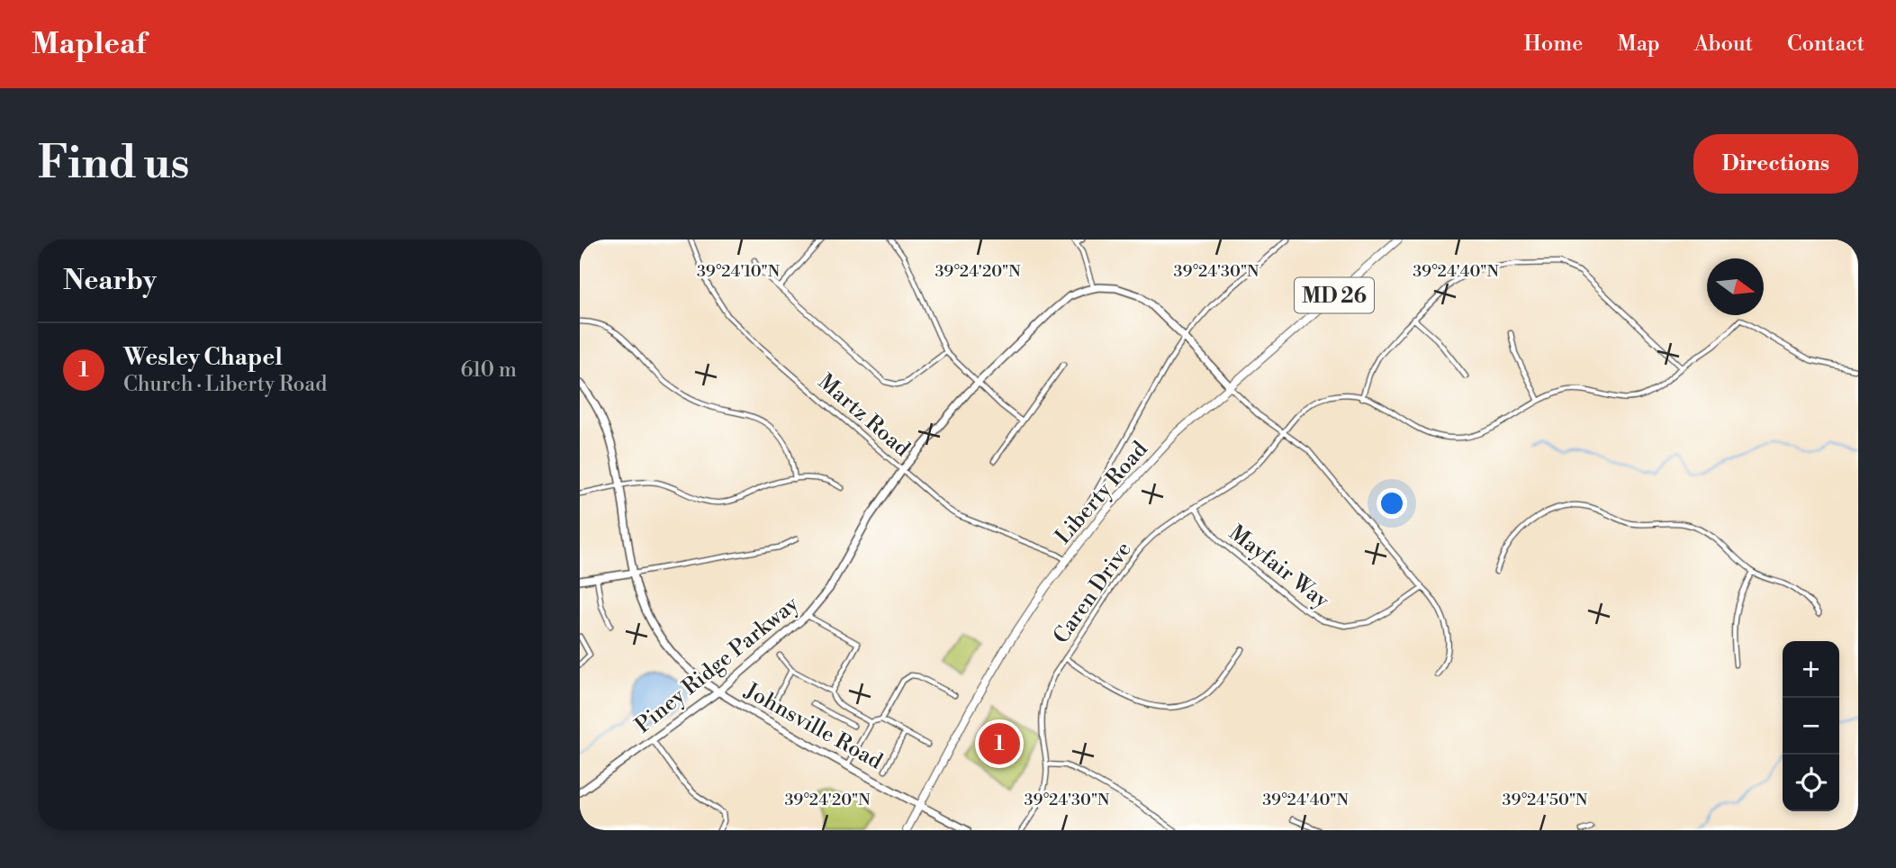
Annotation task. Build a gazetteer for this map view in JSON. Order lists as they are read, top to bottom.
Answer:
{
  "streets": {
    "main road": ["MD 26", "Liberty Road"],
    "street": [
      "Martz Road",
      "Mayfair Way",
      "Caren Drive",
      "Piney Ridge Parkway",
      "Johnsville Road"
    ]
  },
  "crossings": [
    ["Martz Road", "Liberty Road"],
    ["Martz Road", "Piney Ridge Parkway"],
    ["Liberty Road", "Johnsville Road"],
    ["Mayfair Way", "Caren Drive"],
    ["Piney Ridge Parkway", "Johnsville Road"]
  ],
  "north": "right",
  "page": {
    "header": "Mapleaf",
    "nav": [
      "Home",
      "Map",
      "About",
      "Contact"
    ],
    "buttons": "Directions",
    "title": "Find us",
    "heading": "Nearby",
    "list": [
      {
        "mark": "1",
        "name": "Wesley Chapel",
        "note": "Church · Liberty Road",
        "value": "610 m"
      }
    ],
    "map_buttons": ["+", "−"],
    "pins": "1"
  },
  "coordinates": [
    "39°24'10\"N",
    "39°24'20\"N",
    "39°24'30\"N",
    "39°24'40\"N",
    "39°24'50\"N"
  ]
}
